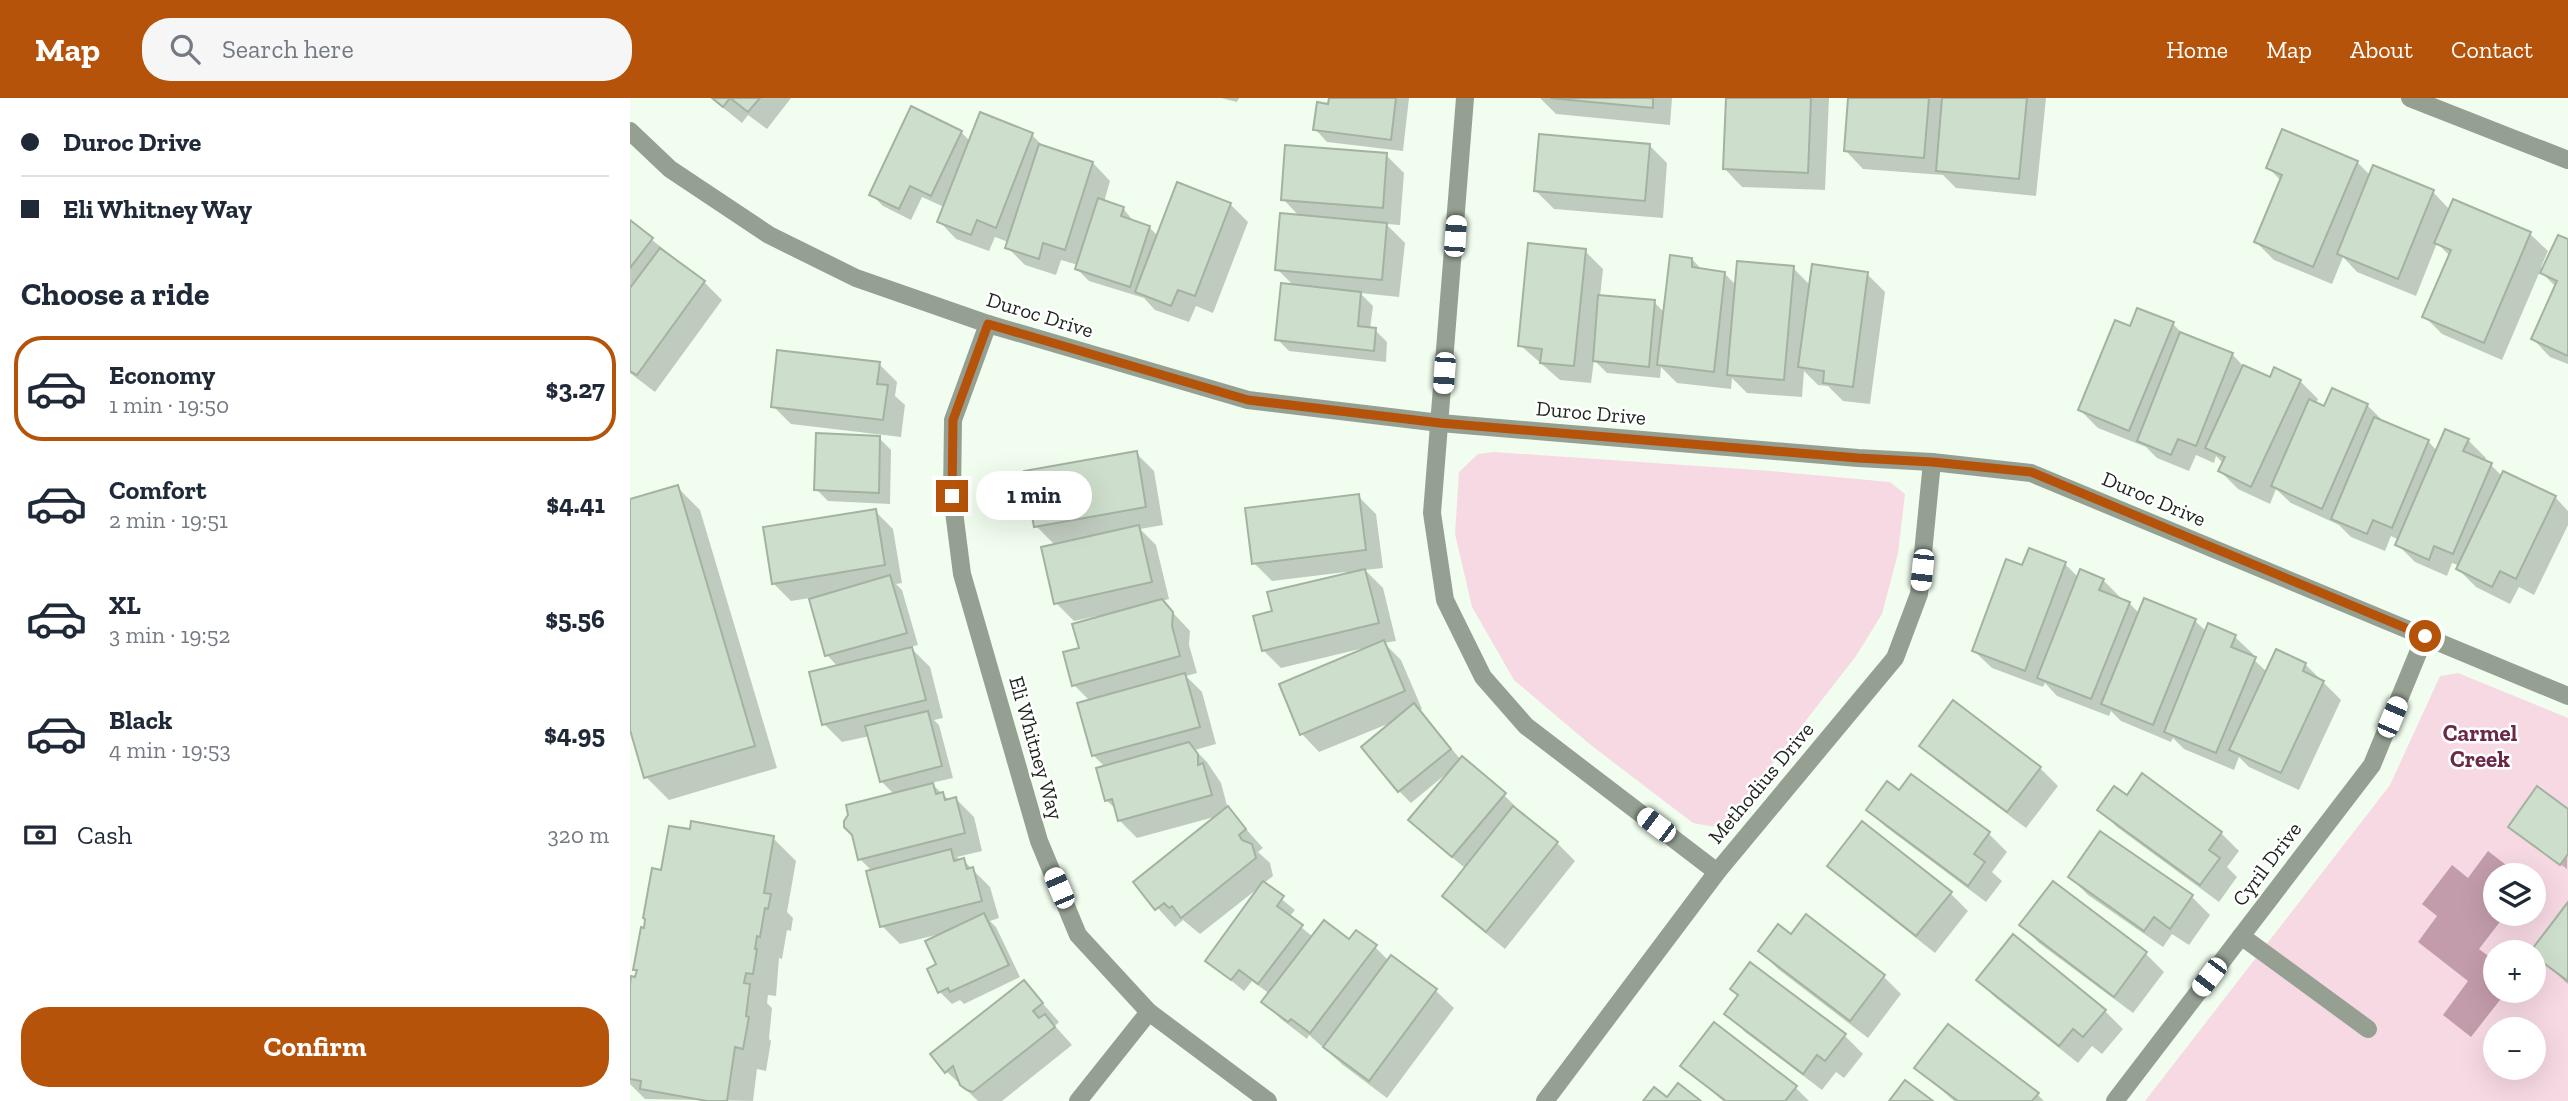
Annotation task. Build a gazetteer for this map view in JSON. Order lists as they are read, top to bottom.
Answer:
{
  "streets": {
    "street": [
      "Duroc Drive",
      "Eli Whitney Way",
      "Methodius Drive",
      "Cyril Drive"
    ]
  },
  "crossings": [
    ["Duroc Drive", "Eli Whitney Way"],
    ["Duroc Drive", "Methodius Drive"],
    ["Duroc Drive", "Cyril Drive"]
  ],
  "districts": ["Carmel Creek"],
  "page": {
    "header": "Map",
    "search": "Search here",
    "nav": [
      "Home",
      "Map",
      "About",
      "Contact"
    ],
    "banner": ["Duroc Drive", "Eli Whitney Way"],
    "heading": "Choose a ride",
    "list": [
      {
        "name": "Economy",
        "note": "1 min · 19:50",
        "value": "$3.27"
      },
      {
        "name": "Comfort",
        "note": "2 min · 19:51",
        "value": "$4.41"
      },
      {
        "name": "XL",
        "note": "3 min · 19:52",
        "value": "$5.56"
      },
      {
        "name": "Black",
        "note": "4 min · 19:53",
        "value": "$4.95"
      }
    ],
    "bubble": "1 min",
    "pay": ["Cash", "320 m"],
    "map_buttons": ["+", "−"],
    "buttons": "Confirm"
  }
}
